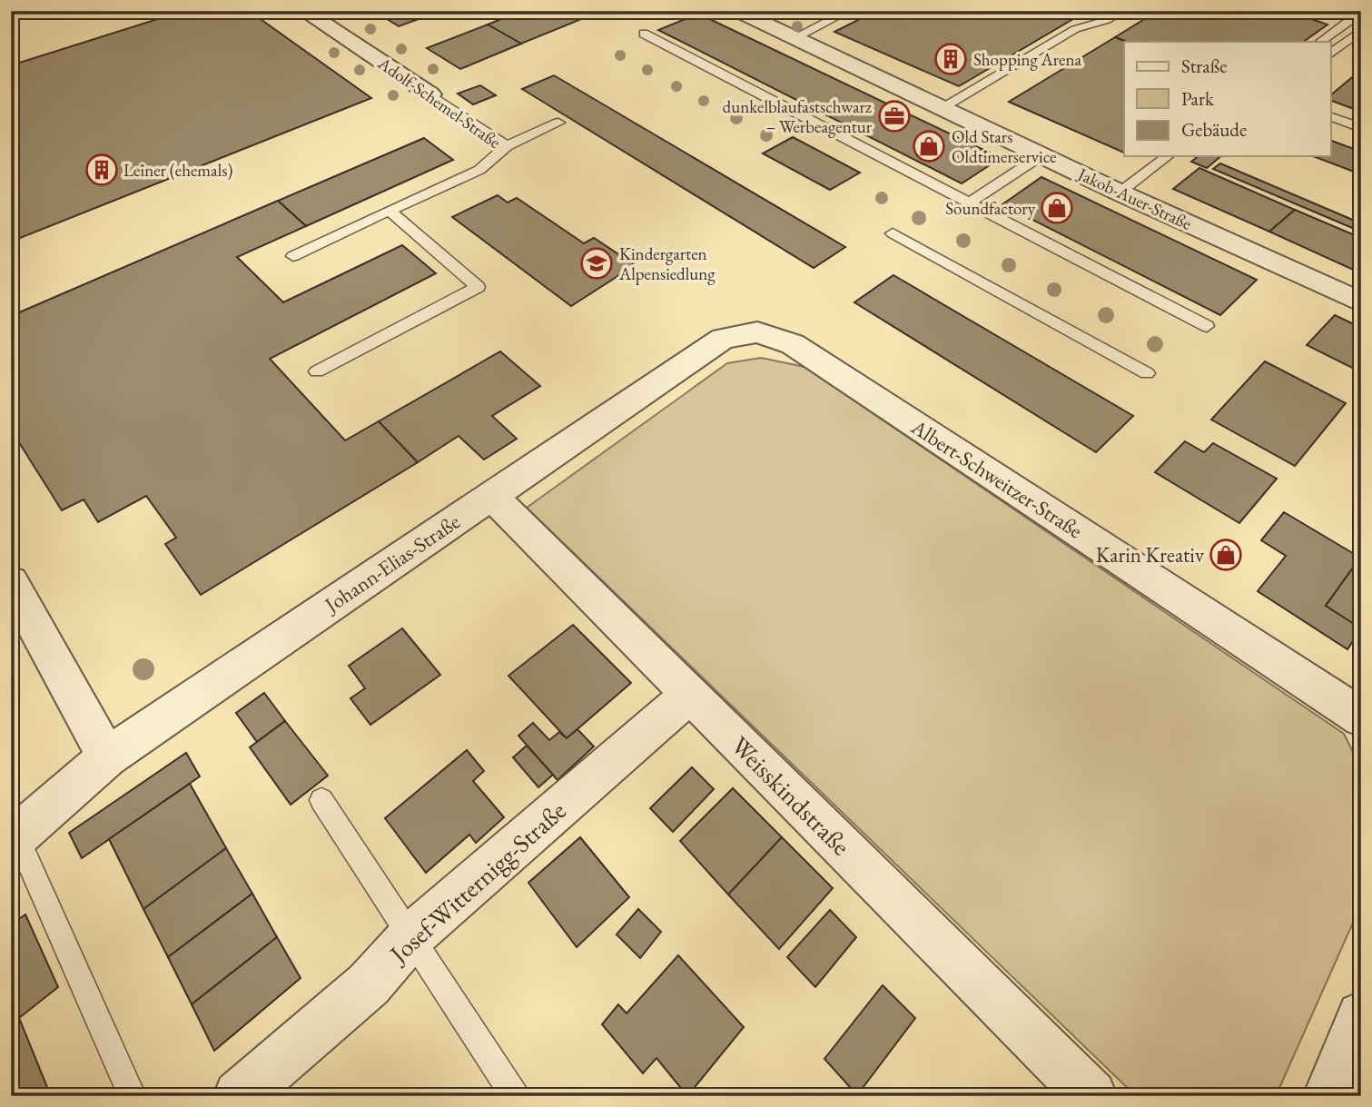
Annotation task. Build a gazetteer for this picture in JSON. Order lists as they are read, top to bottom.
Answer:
{
  "streets": {
    "street": [
      "Adolf-Schemel-Straße",
      "Jakob-Auer-Straße",
      "Albert-Schweitzer-Straße",
      "Johann-Elias-Straße",
      "Weisskindstraße",
      "Josef-Witternigg-Straße"
    ]
  },
  "crossings": [
    ["Albert-Schweitzer-Straße", "Johann-Elias-Straße"],
    ["Johann-Elias-Straße", "Weisskindstraße"],
    ["Weisskindstraße", "Josef-Witternigg-Straße"]
  ],
  "places": {
    "building": ["Shopping Arena", "Leiner (ehemals)"],
    "office": ["dunkelblaufastschwarz – Werbeagentur"],
    "shop": ["Old Stars Oldtimerservice", "Soundfactory", "Karin Kreativ"],
    "school or university": ["Kindergarten Alpensiedlung"]
  },
  "legend": ["Straße", "Park", "Gebäude"]
}
